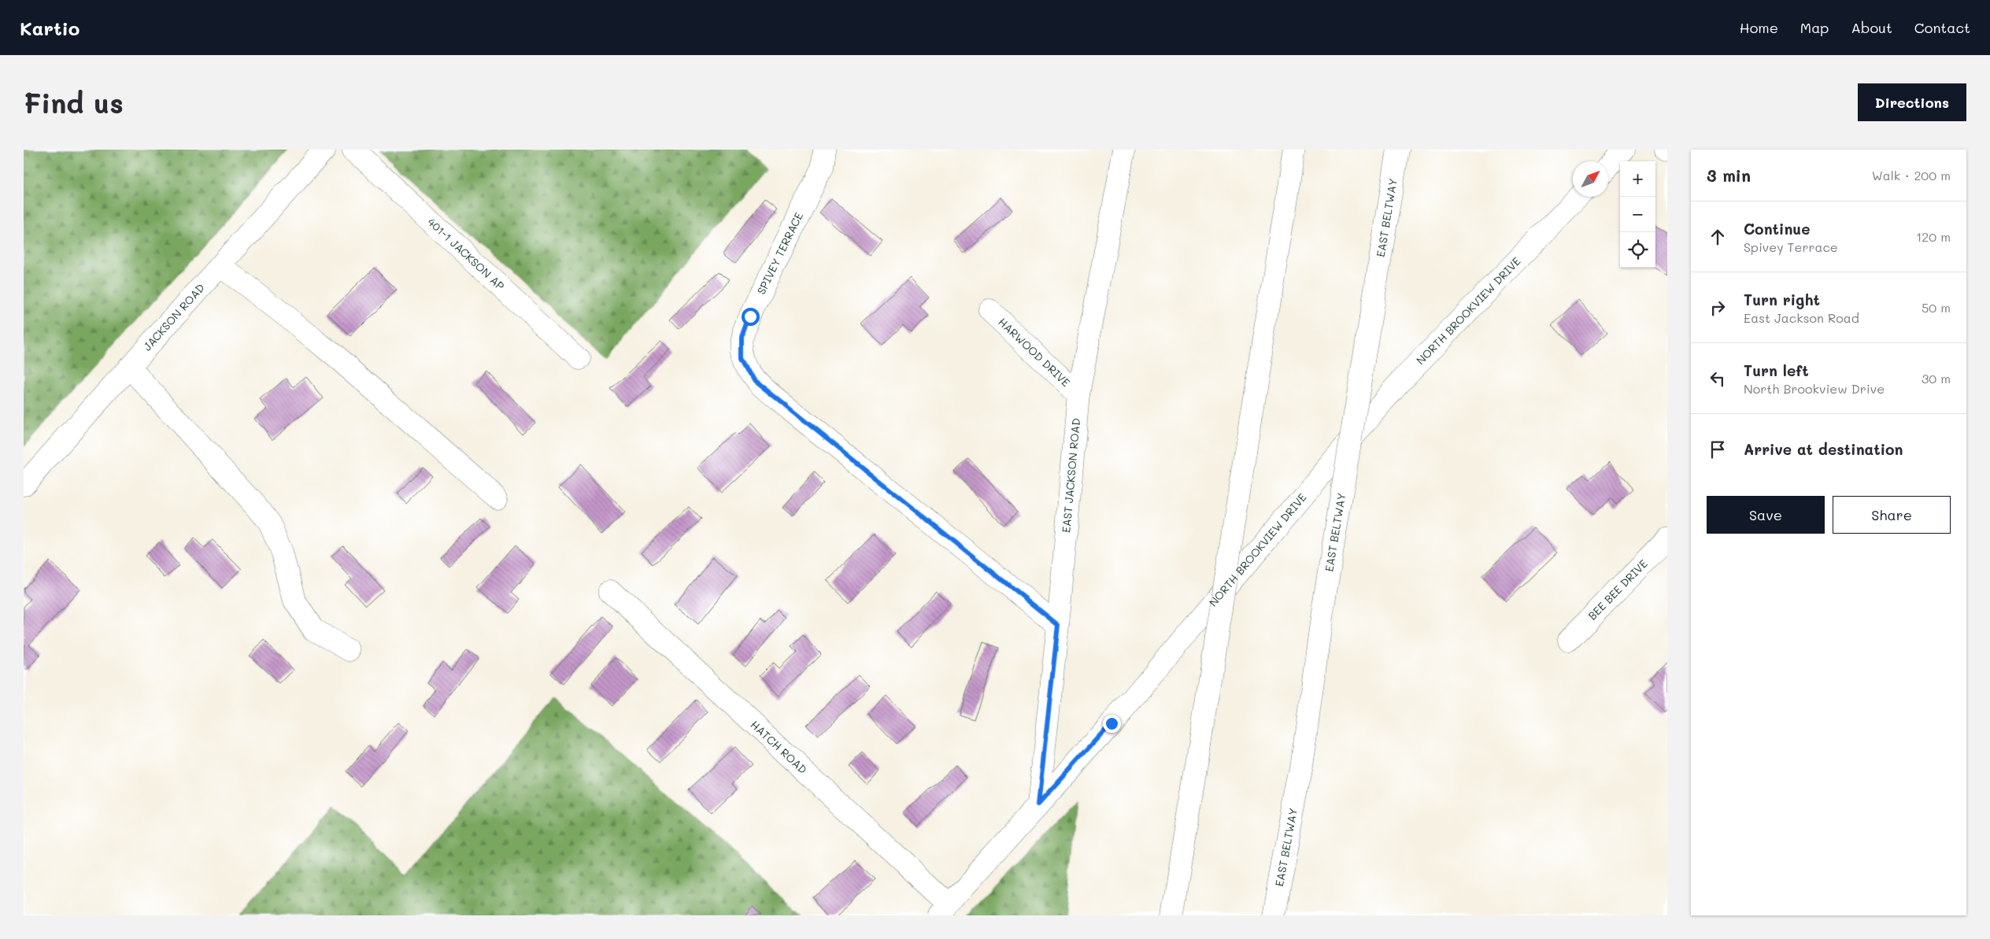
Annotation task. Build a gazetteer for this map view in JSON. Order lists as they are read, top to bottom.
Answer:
{
  "streets": {
    "main road": [
      "EAST BELTWAY",
      "SPIVEY TERRACE",
      "401-1 JACKSON AP",
      "NORTH BROOKVIEW DRIVE",
      "JACKSON ROAD",
      "HARWOOD DRIVE",
      "EAST JACKSON ROAD",
      "BEE BEE DRIVE",
      "HATCH ROAD"
    ]
  },
  "crossings": [
    ["SPIVEY TERRACE", "EAST JACKSON ROAD"],
    ["NORTH BROOKVIEW DRIVE", "EAST JACKSON ROAD"],
    ["NORTH BROOKVIEW DRIVE", "HATCH ROAD"],
    ["HARWOOD DRIVE", "EAST JACKSON ROAD"]
  ],
  "north": "top right",
  "page": {
    "header": "Kartio",
    "nav": [
      "Home",
      "Map",
      "About",
      "Contact"
    ],
    "buttons": [
      "Directions",
      ["Save", "Share"]
    ],
    "title": "Find us",
    "heading": ["3 min", "Walk · 200 m"],
    "map_buttons": ["+", "−"],
    "list": [
      ["Continue", "Spivey Terrace", "120 m"],
      ["Turn right", "East Jackson Road", "50 m"],
      ["Turn left", "North Brookview Drive", "30 m"],
      "Arrive at destination"
    ]
  }
}
